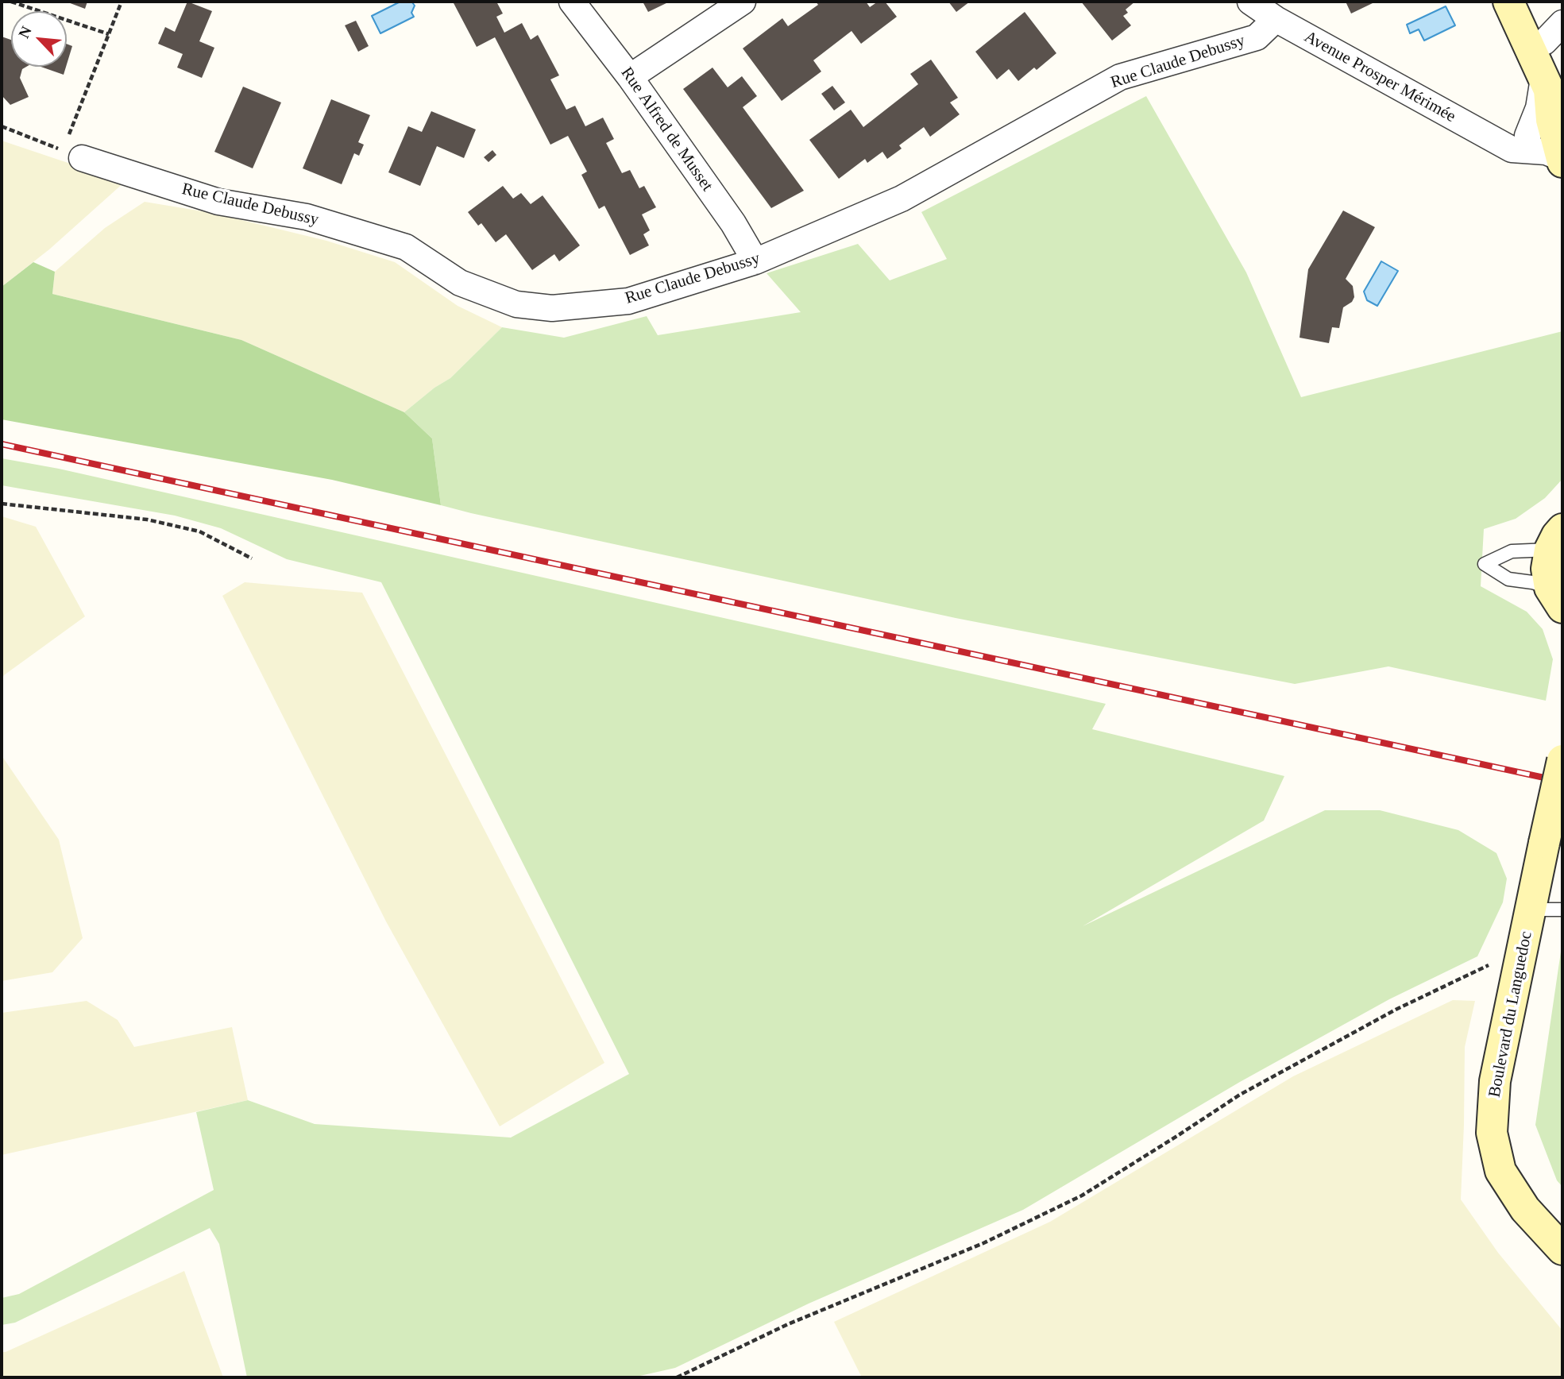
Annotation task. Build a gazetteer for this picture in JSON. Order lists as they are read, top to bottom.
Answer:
{
  "streets": {
    "street": [
      "Rue Claude Debussy",
      "Avenue Prosper Mérimée",
      "Rue Alfred de Musset",
      "Boulevard du Languedoc"
    ]
  },
  "crossings": [
    ["Rue Claude Debussy", "Avenue Prosper Mérimée"],
    ["Rue Claude Debussy", "Rue Alfred de Musset"]
  ],
  "north": "top left"
}
